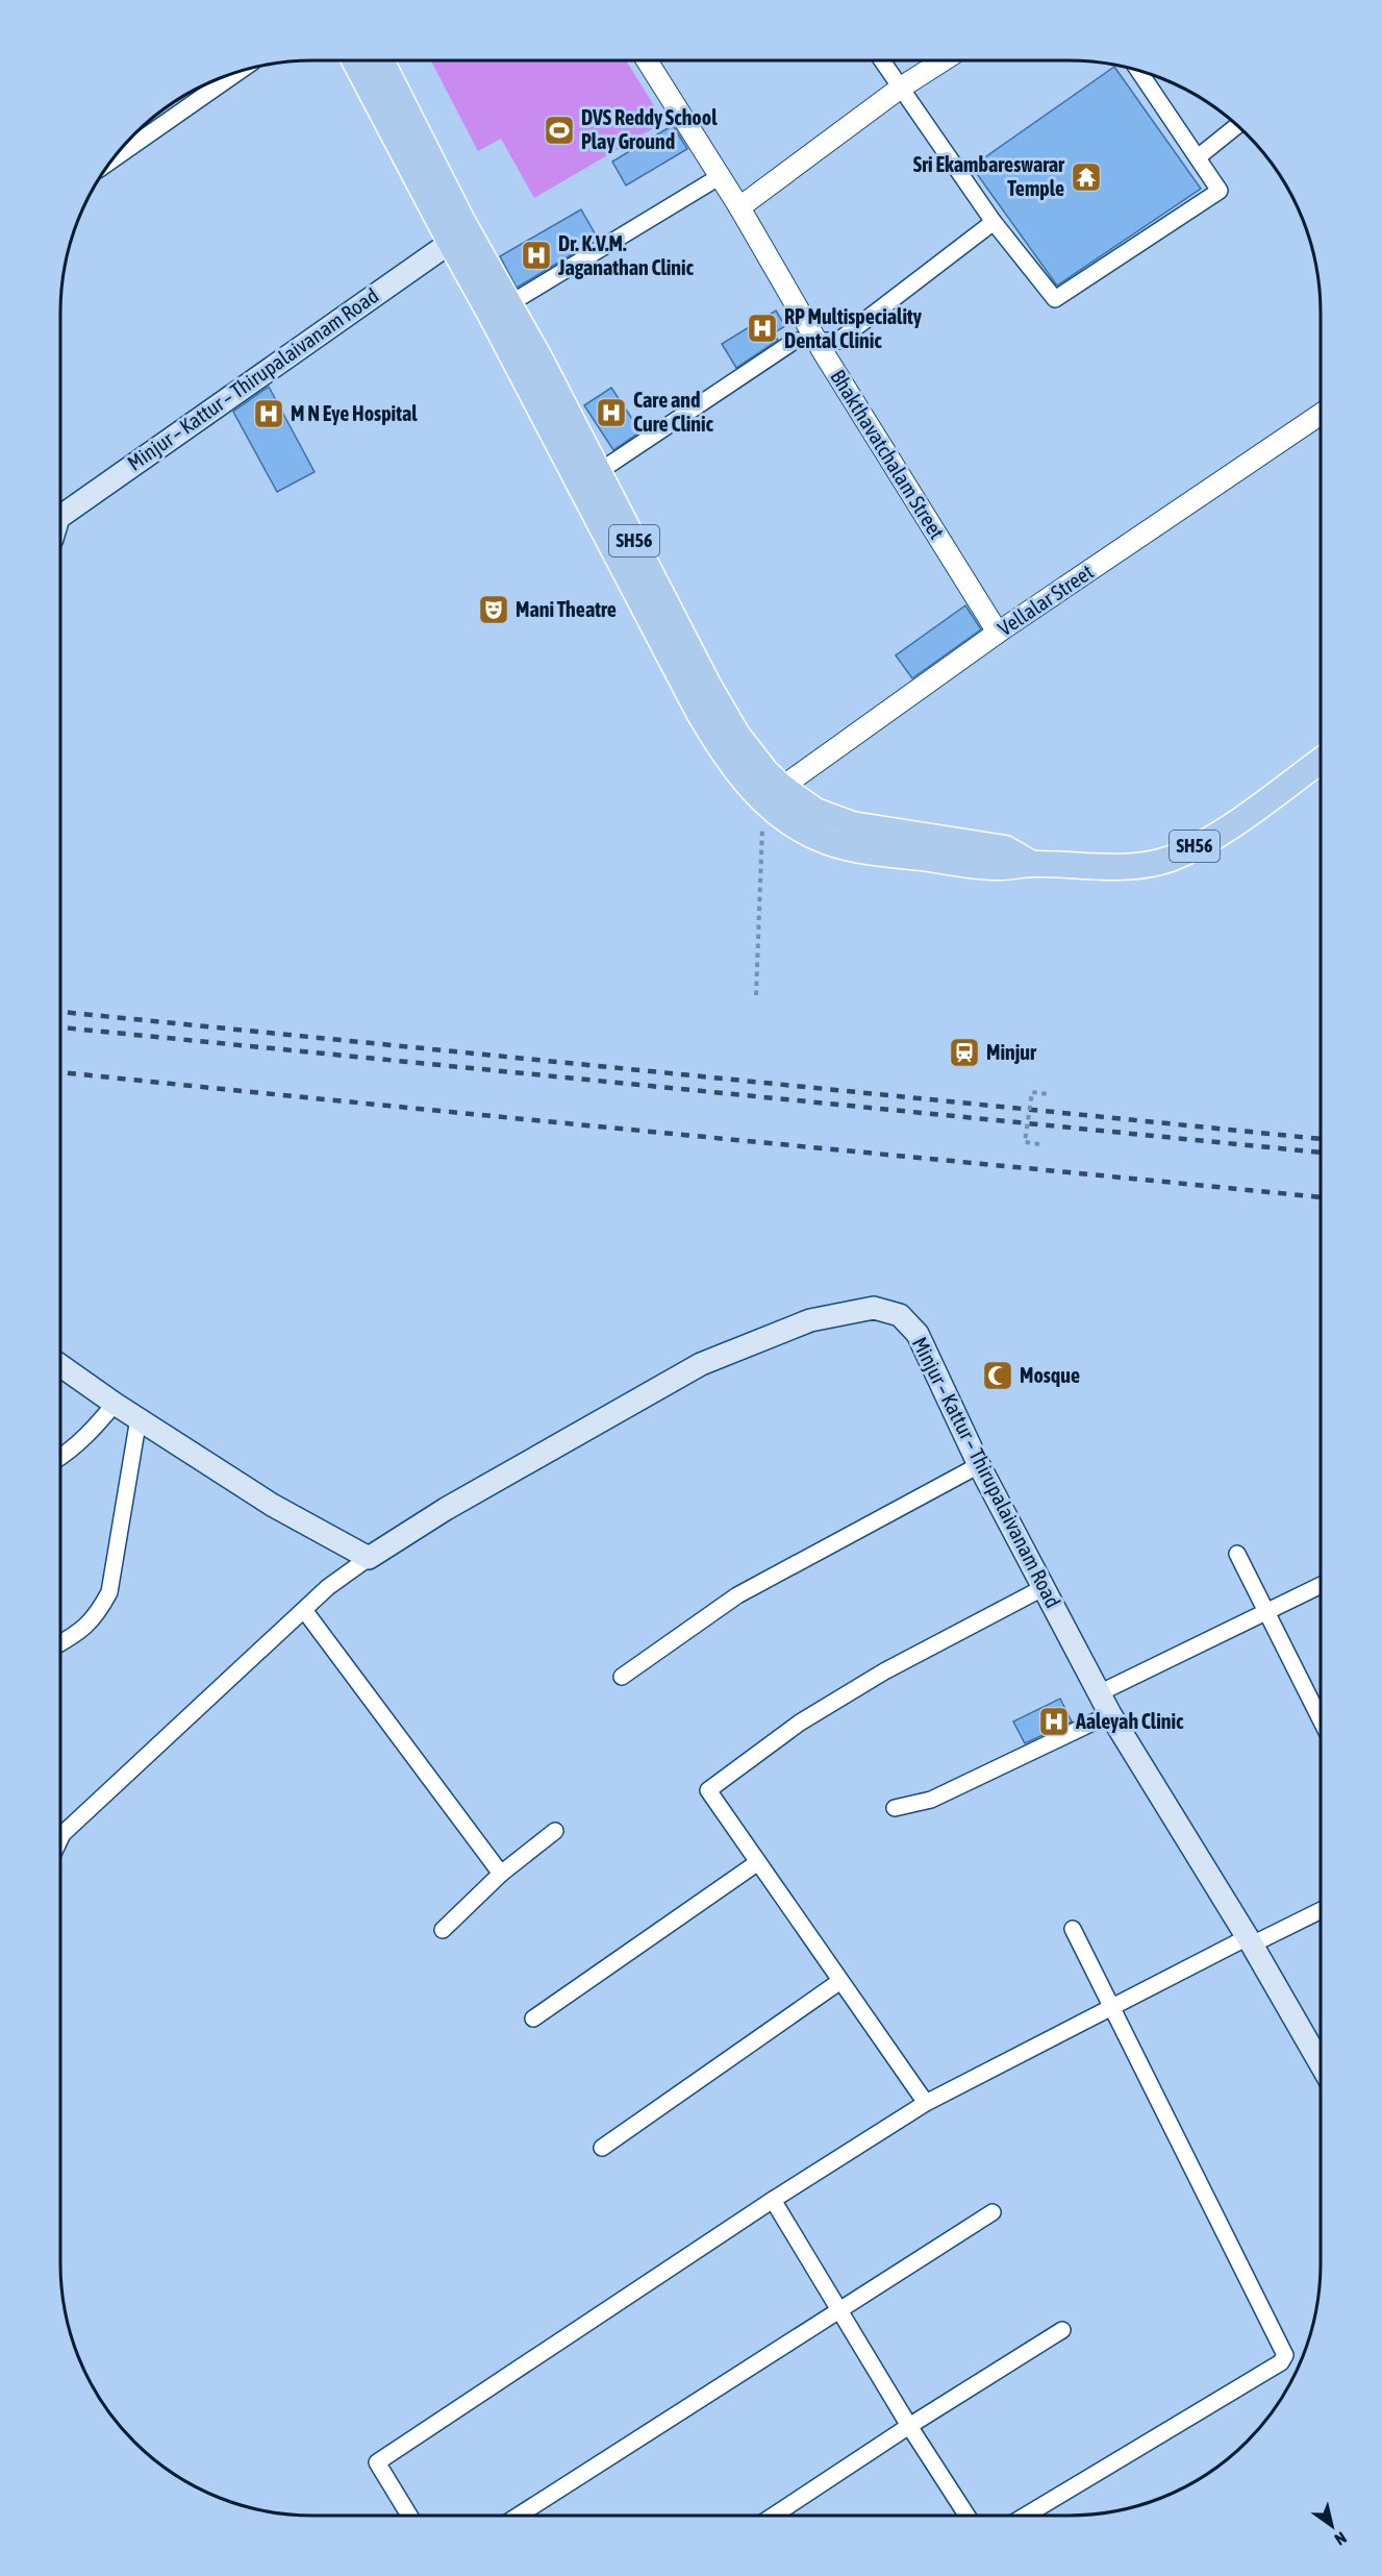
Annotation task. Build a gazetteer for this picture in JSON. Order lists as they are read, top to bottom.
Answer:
{
  "streets": {
    "main road": ["Minjur – Kattur – Thirupalaivanam Road", "SH56"],
    "street": ["Bhakthavatchalam Street", "Vellalar Street"]
  },
  "crossings": [
    ["Minjur – Kattur – Thirupalaivanam Road", "SH56"],
    ["Bhakthavatchalam Street", "Vellalar Street"],
    ["SH56", "Vellalar Street"]
  ],
  "places": {
    "sports": ["DVS Reddy School Play Ground"],
    "temple": ["Sri Ekambareswarar Temple"],
    "hospital": [
      "Dr. K.V.M. Jaganathan Clinic",
      "RP Multispeciality Dental Clinic",
      "Care and Cure Clinic",
      "M N Eye Hospital",
      "Aaleyah Clinic"
    ],
    "theatre": ["Mani Theatre"],
    "station": ["Minjur"],
    "mosque": ["Mosque"]
  },
  "north": "bottom right"
}
